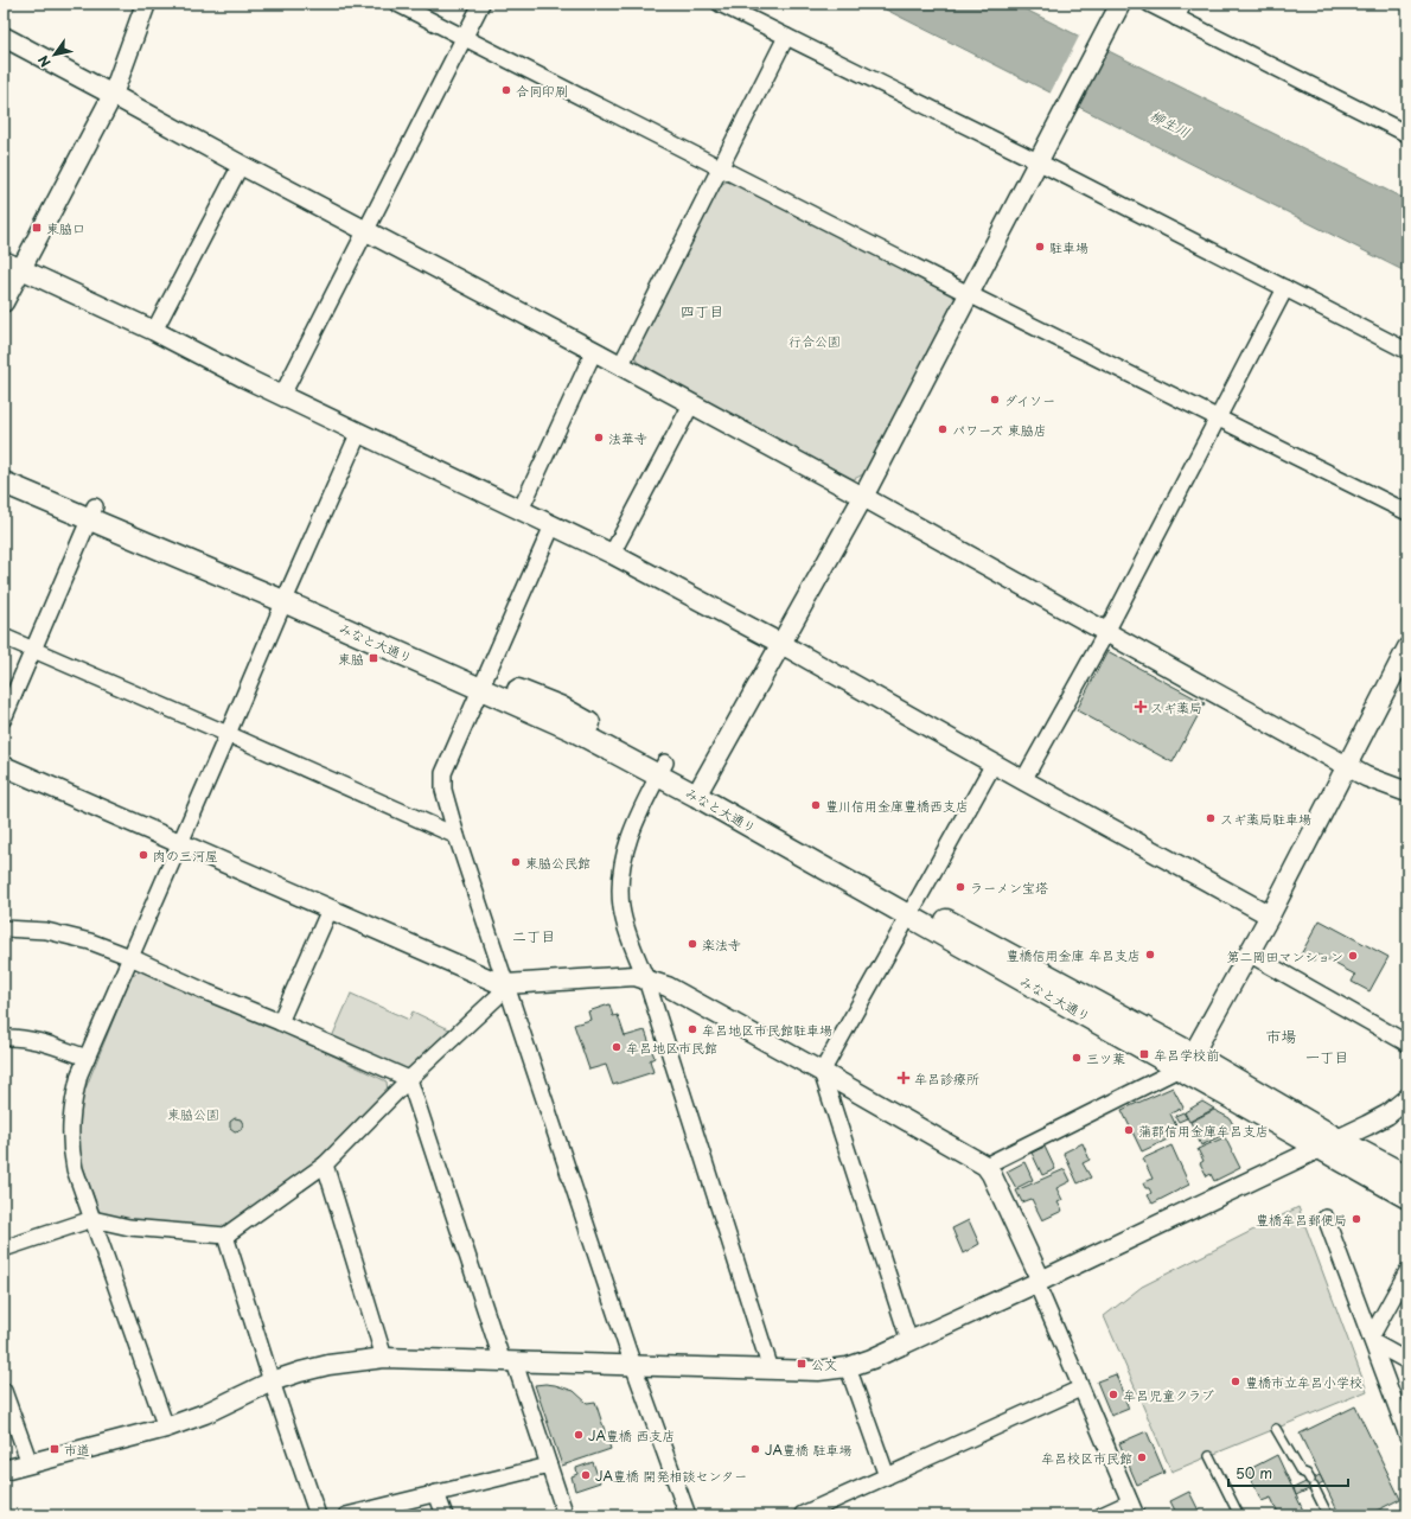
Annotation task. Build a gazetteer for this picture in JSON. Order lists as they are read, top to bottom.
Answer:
{
  "streets": {
    "main road": ["みなと大通り"]
  },
  "districts": [
    "四丁目",
    "二丁目",
    "市場",
    "一丁目"
  ],
  "water": ["柳生川"],
  "parks": ["行合公園", "東脇公園"],
  "places": {
    "other": [
      "合同印刷",
      "駐車場",
      "ダイソー",
      "パワーズ 東脇店",
      "法華寺",
      "豊川信用金庫豊橋西支店",
      "スギ薬局駐車場",
      "肉の三河屋",
      "東脇公民館",
      "ラーメン宝塔",
      "楽法寺",
      "豊橋信用金庫 牟呂支店",
      "第二岡田マンション",
      "牟呂地区市民館駐車場",
      "牟呂地区市民館",
      "三ツ葉",
      "蒲郡信用金庫牟呂支店",
      "豊橋牟呂郵便局",
      "豊橋市立牟呂小学校",
      "牟呂児童クラブ",
      "JA豊橋 西支店",
      "JA豊橋 駐車場",
      "牟呂校区市民館",
      "JA豊橋 開発相談センター"
    ],
    "transit": [
      "東脇口",
      "東脇",
      "牟呂学校前",
      "公文",
      "市道"
    ],
    "health": ["スギ薬局", "牟呂診療所"]
  },
  "scale_bar": "50 m",
  "north": "bottom left"
}
